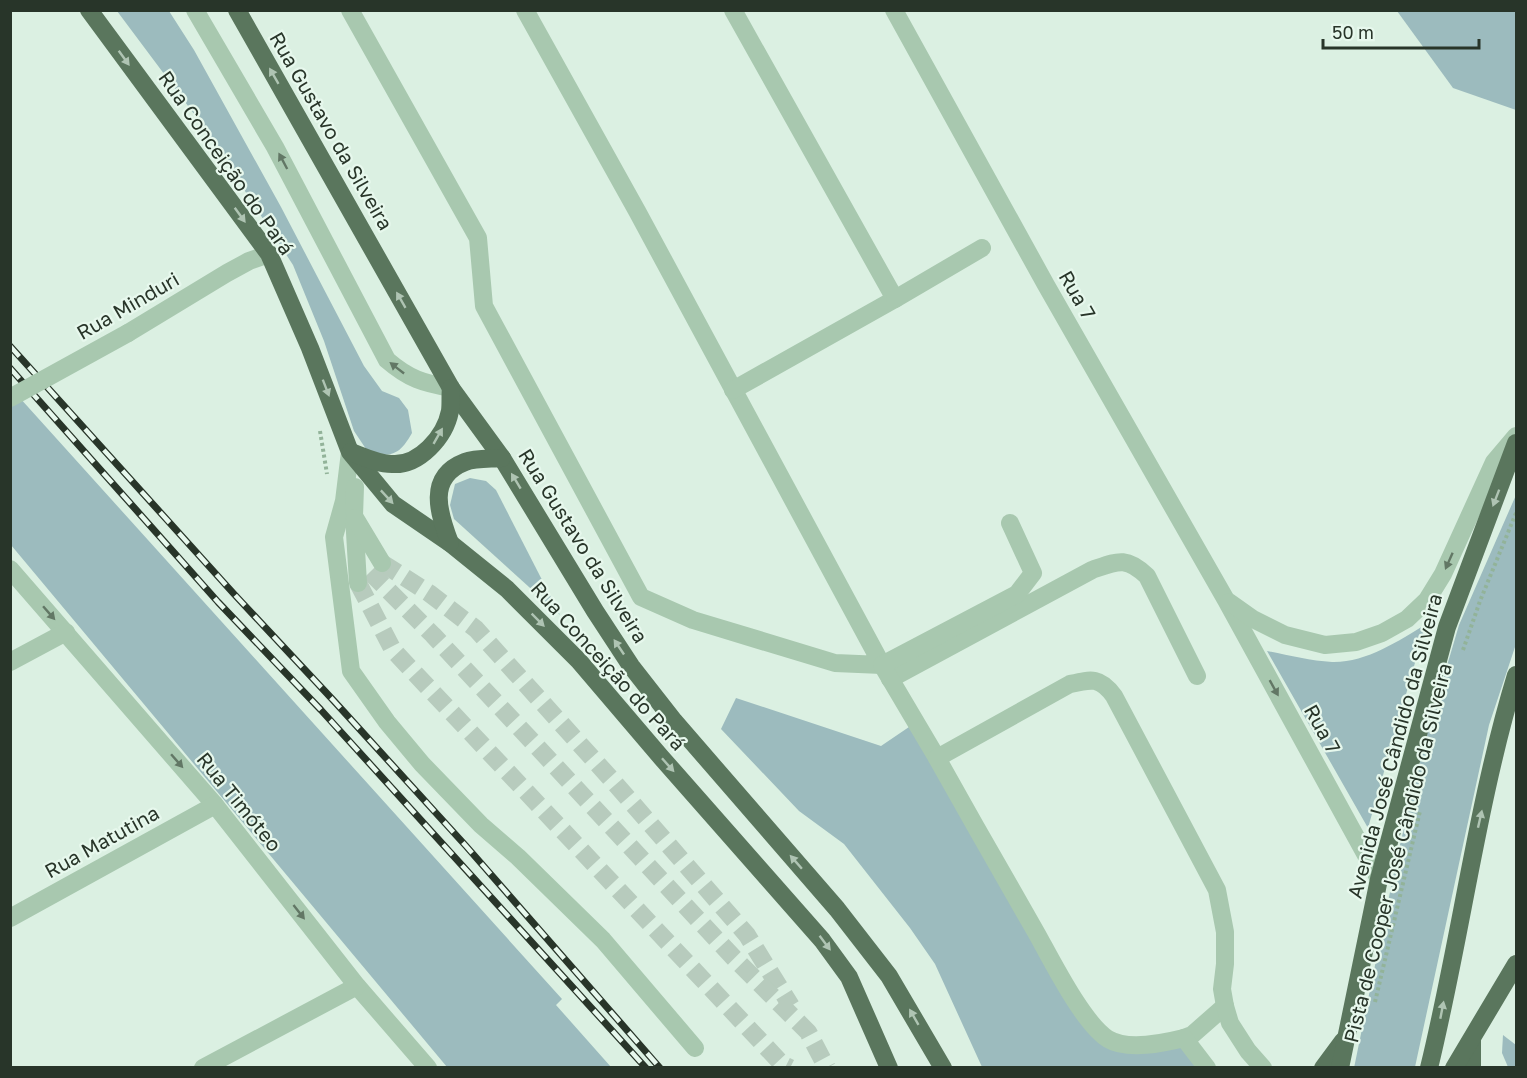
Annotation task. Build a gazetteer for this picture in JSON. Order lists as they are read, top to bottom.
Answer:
{
  "streets": {
    "main road": ["Rua Gustavo da Silveira", "Rua Conceição do Pará", "Avenida José Cândido da Silveira"],
    "street": [
      "Rua 7",
      "Rua Minduri",
      "Rua Timóteo",
      "Rua Matutina"
    ],
    "path": ["Pista de Cooper José Cândido da Silveira"]
  },
  "crossings": [
    ["Rua Conceição do Pará", "Rua Minduri"],
    ["Rua 7", "Avenida José Cândido da Silveira"],
    ["Rua Timóteo", "Rua Matutina"]
  ],
  "one_way": ["Rua Gustavo da Silveira", "Rua Conceição do Pará", "Rua Timóteo"],
  "scale_bar": "50 m"
}
